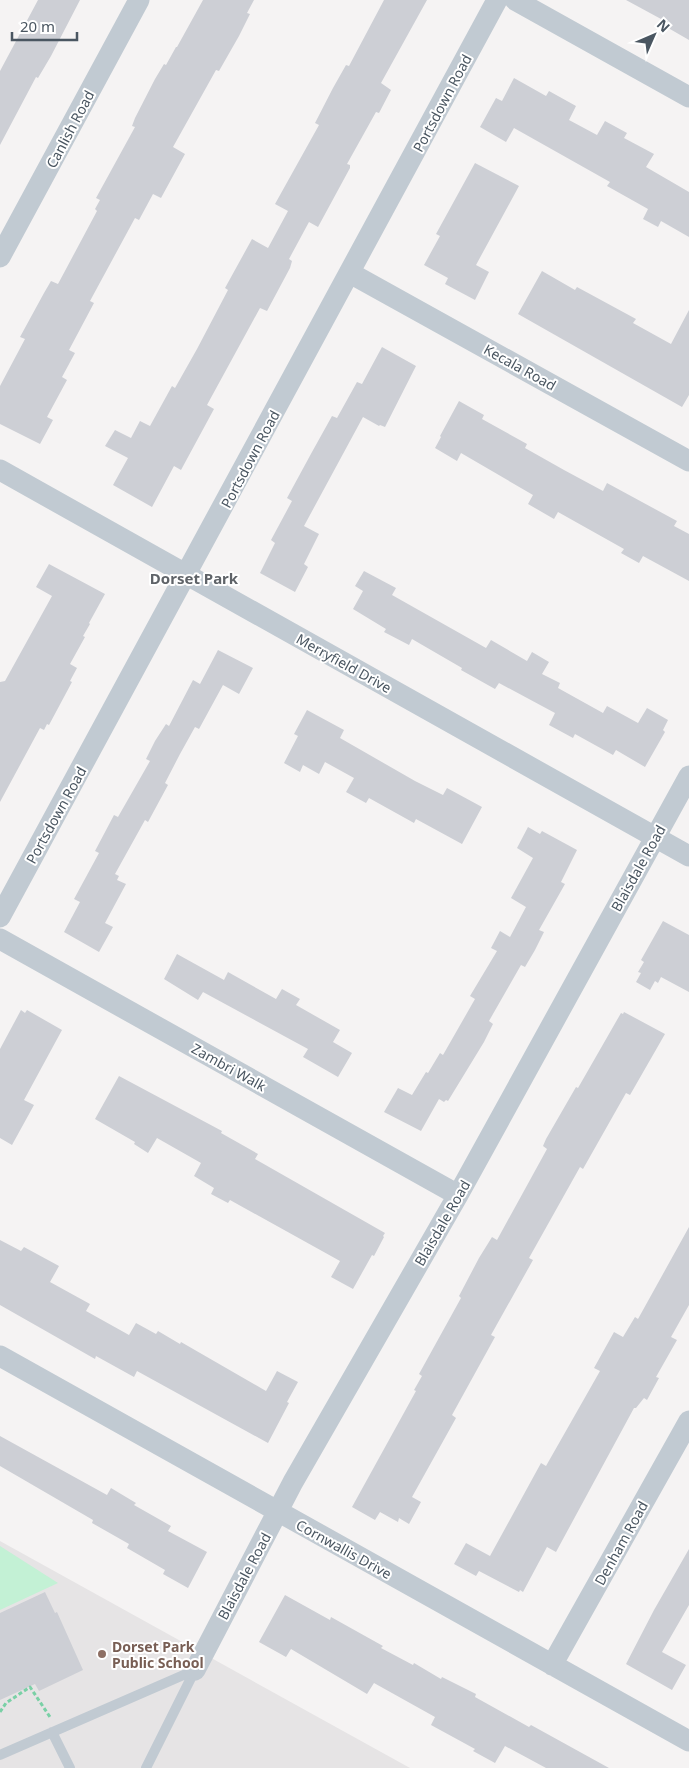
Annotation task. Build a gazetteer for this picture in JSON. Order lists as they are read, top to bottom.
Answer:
{
  "streets": {
    "street": [
      "Portsdown Road",
      "Canlish Road",
      "Kecala Road",
      "Merryfield Drive",
      "Blaisdale Road",
      "Zambri Walk",
      "Denham Road",
      "Cornwallis Drive"
    ]
  },
  "crossings": [
    ["Portsdown Road", "Kecala Road"],
    ["Portsdown Road", "Merryfield Drive"],
    ["Merryfield Drive", "Blaisdale Road"],
    ["Blaisdale Road", "Zambri Walk"],
    ["Blaisdale Road", "Cornwallis Drive"],
    ["Denham Road", "Cornwallis Drive"]
  ],
  "districts": ["Dorset Park"],
  "places": ["Dorset Park Public School"],
  "scale_bar": "20 m",
  "north": "top right"
}
